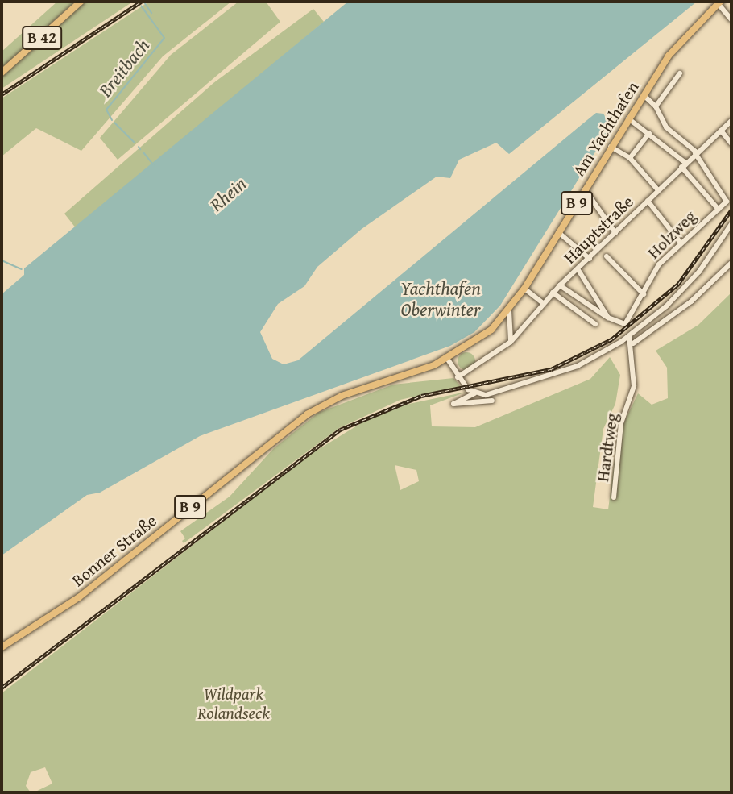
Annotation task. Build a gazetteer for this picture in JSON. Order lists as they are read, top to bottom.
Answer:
{
  "streets": {
    "main road": [
      "B 42",
      "Am Yachthafen",
      "B 9",
      "Bonner Straße"
    ],
    "street": ["Hauptstraße", "Holzweg", "Hardtweg"]
  },
  "crossings": [
    ["Am Yachthafen", "Bonner Straße"],
    ["Hauptstraße", "Holzweg"]
  ],
  "water": ["Breitbach", "Rhein", "Yachthafen Oberwinter"],
  "parks": ["Wildpark Rolandseck"]
}
